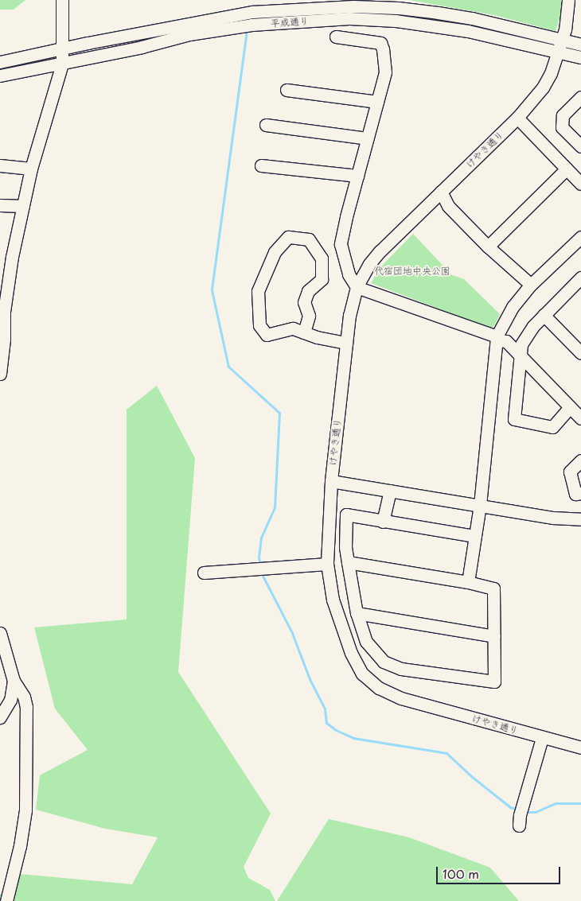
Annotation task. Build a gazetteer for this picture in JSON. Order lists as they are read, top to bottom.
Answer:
{
  "streets": {
    "street": ["平成通り", "けやき通り"]
  },
  "crossings": [
    ["平成通り", "けやき通り"]
  ],
  "parks": ["代宿団地中央公園"],
  "scale_bar": "100 m"
}
